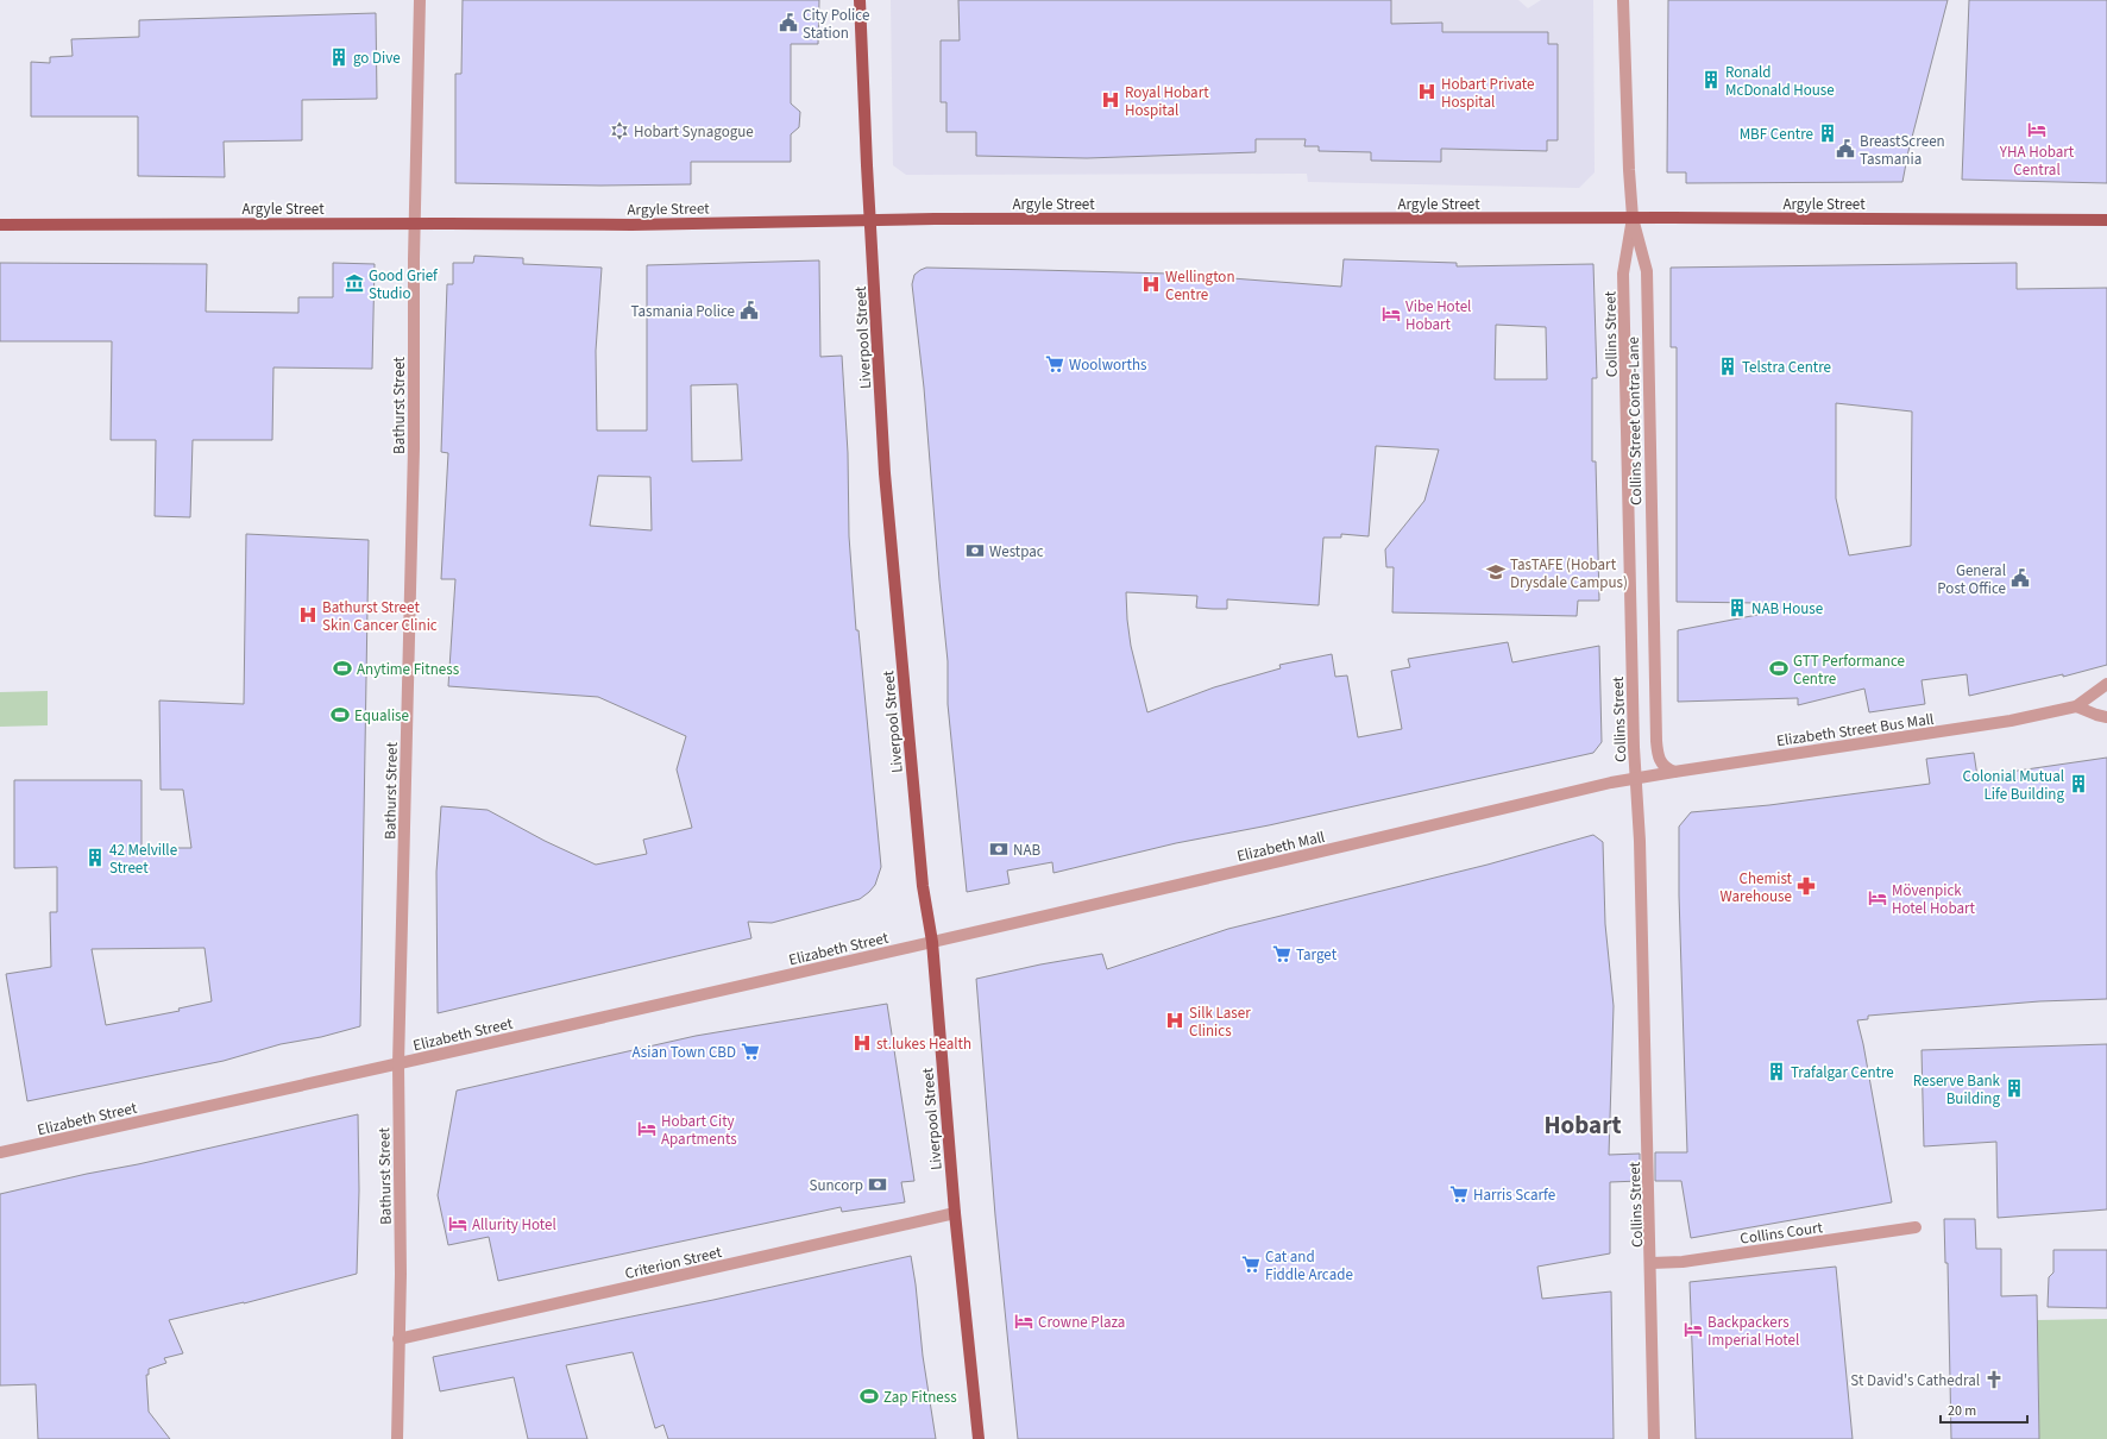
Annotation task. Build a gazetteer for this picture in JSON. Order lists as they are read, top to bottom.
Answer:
{
  "streets": {
    "main road": ["Argyle Street", "Liverpool Street"],
    "street": [
      "Collins Street",
      "Bathurst Street",
      "Collins Street Contra-Lane",
      "Elizabeth Street Bus Mall",
      "Elizabeth Mall",
      "Elizabeth Street",
      "Collins Court",
      "Criterion Street"
    ]
  },
  "crossings": [
    ["Argyle Street", "Collins Street"],
    ["Argyle Street", "Liverpool Street"],
    ["Argyle Street", "Bathurst Street"],
    ["Argyle Street", "Collins Street Contra-Lane"],
    ["Collins Street", "Collins Street Contra-Lane"],
    ["Collins Street", "Elizabeth Street Bus Mall"],
    ["Collins Street", "Elizabeth Mall"],
    ["Collins Street", "Collins Court"],
    ["Liverpool Street", "Elizabeth Mall"],
    ["Liverpool Street", "Elizabeth Street"],
    ["Liverpool Street", "Criterion Street"],
    ["Bathurst Street", "Elizabeth Street"],
    ["Bathurst Street", "Criterion Street"],
    ["Collins Street Contra-Lane", "Elizabeth Street Bus Mall"],
    ["Elizabeth Street Bus Mall", "Elizabeth Mall"],
    ["Elizabeth Mall", "Elizabeth Street"]
  ],
  "districts": ["Hobart"],
  "places": {
    "public building": [
      "City Police Station",
      "BreastScreen Tasmania",
      "Tasmania Police",
      "General Post Office"
    ],
    "building": [
      "go Dive",
      "Ronald McDonald House",
      "MBF Centre",
      "Telstra Centre",
      "NAB House",
      "Colonial Mutual Life Building",
      "42 Melville Street",
      "Trafalgar Centre",
      "Reserve Bank Building"
    ],
    "hospital": [
      "Hobart Private Hospital",
      "Royal Hobart Hospital",
      "Wellington Centre",
      "Bathurst Street Skin Cancer Clinic",
      "Silk Laser Clinics",
      "st.lukes Health"
    ],
    "hotel": [
      "YHA Hobart Central",
      "Vibe Hotel Hobart",
      "Mövenpick Hotel Hobart",
      "Hobart City Apartments",
      "Allurity Hotel",
      "Crowne Plaza",
      "Backpackers Imperial Hotel"
    ],
    "synagogue": ["Hobart Synagogue"],
    "museum": ["Good Grief Studio"],
    "supermarket": [
      "Woolworths",
      "Target",
      "Asian Town CBD",
      "Harris Scarfe",
      "Cat and Fiddle Arcade"
    ],
    "bank": ["Westpac", "NAB", "Suncorp"],
    "school or university": ["TasTAFE (Hobart Drysdale Campus)"],
    "sports": [
      "Anytime Fitness",
      "GTT Performance Centre",
      "Equalise",
      "Zap Fitness"
    ],
    "pharmacy": ["Chemist Warehouse"],
    "church": ["St David's Cathedral"]
  },
  "scale_bar": "20 m"
}
